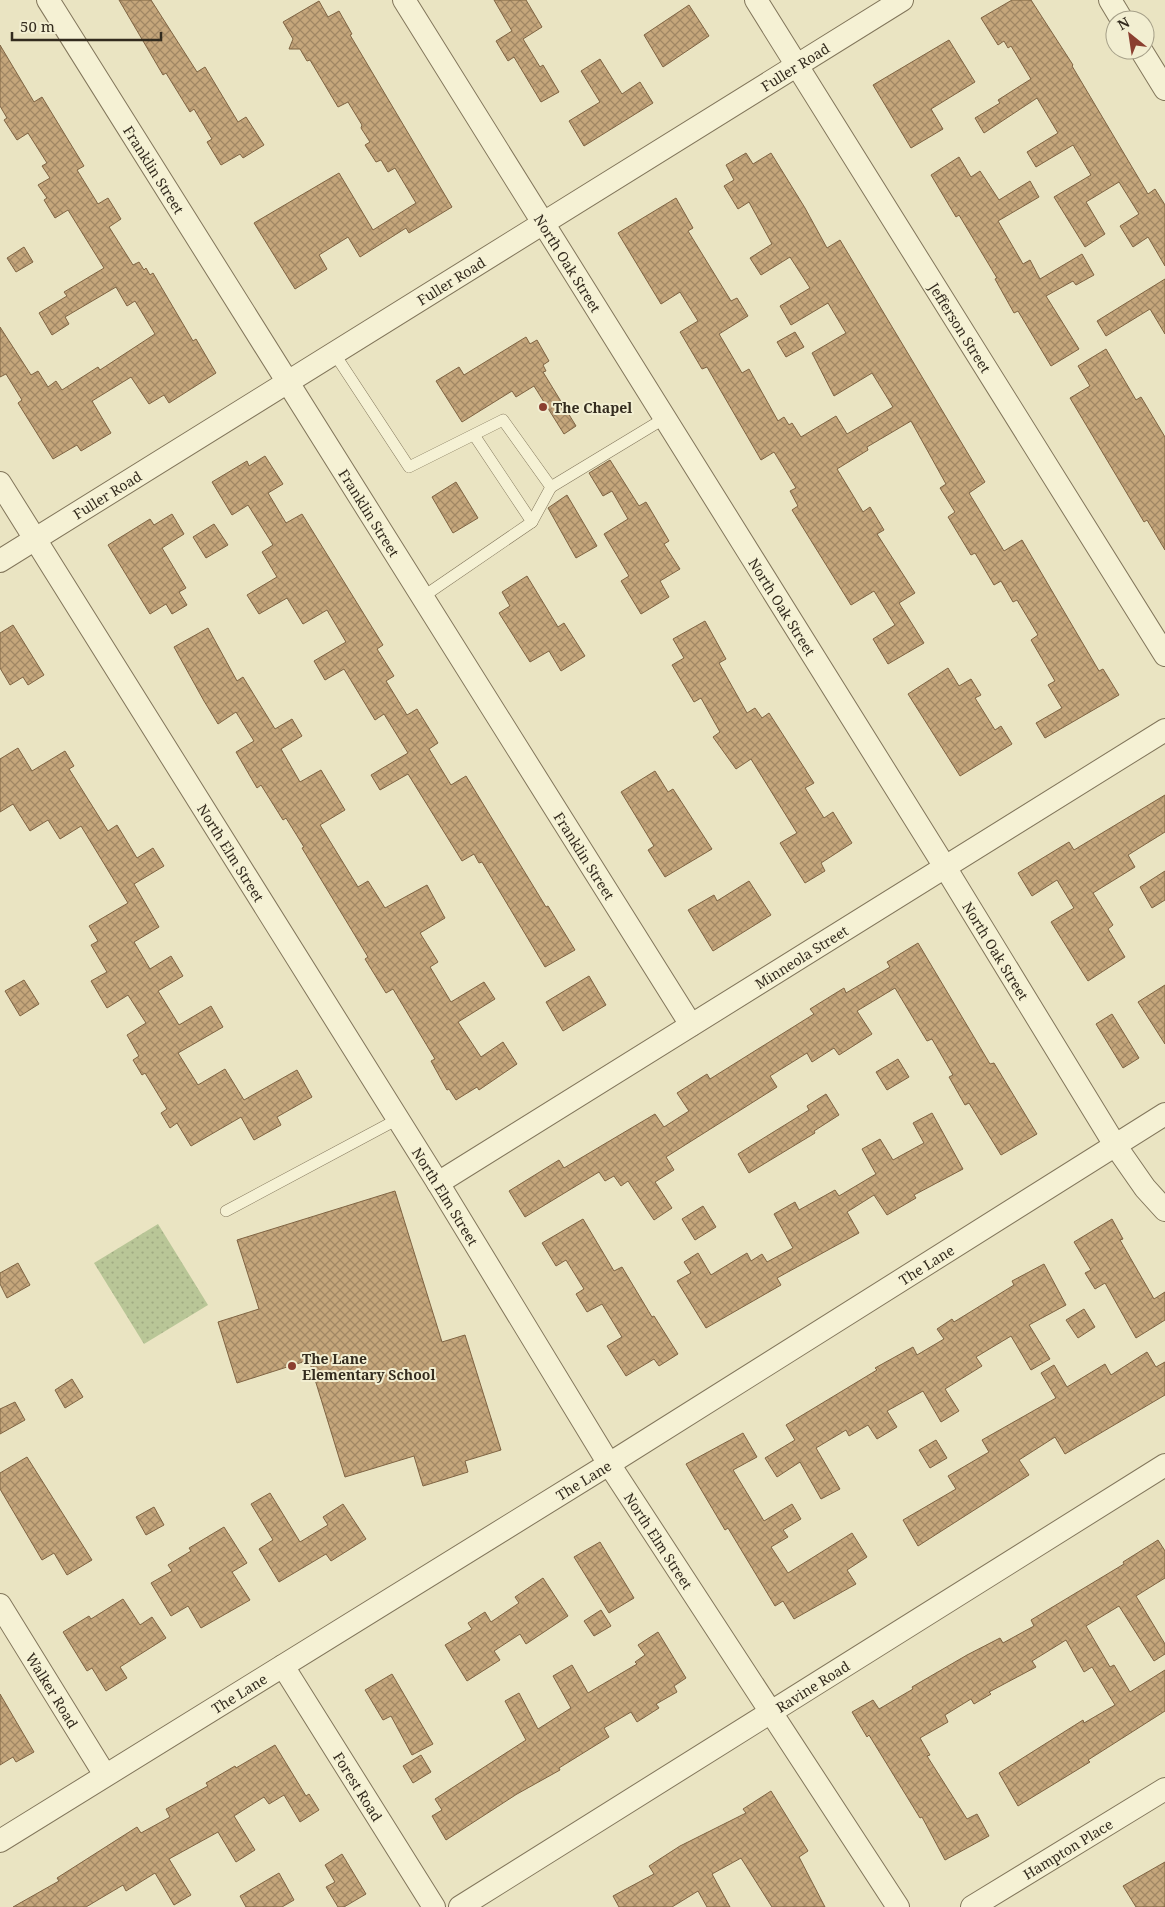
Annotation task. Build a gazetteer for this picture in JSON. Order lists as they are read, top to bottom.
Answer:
{
  "streets": {
    "street": [
      "Fuller Road",
      "Franklin Street",
      "North Oak Street",
      "Jefferson Street",
      "North Elm Street",
      "Minneola Street",
      "The Lane",
      "Ravine Road",
      "Walker Road",
      "Forest Road",
      "Hampton Place"
    ]
  },
  "crossings": [
    ["Fuller Road", "Franklin Street"],
    ["Fuller Road", "North Oak Street"],
    ["Fuller Road", "Jefferson Street"],
    ["Fuller Road", "North Elm Street"],
    ["Franklin Street", "Minneola Street"],
    ["North Oak Street", "Minneola Street"],
    ["North Oak Street", "The Lane"],
    ["North Elm Street", "Minneola Street"],
    ["North Elm Street", "The Lane"],
    ["North Elm Street", "Ravine Road"],
    ["The Lane", "Walker Road"],
    ["The Lane", "Forest Road"]
  ],
  "places": ["The Chapel", "The Lane Elementary School"],
  "scale_bar": "50 m",
  "north": "top left"
}
